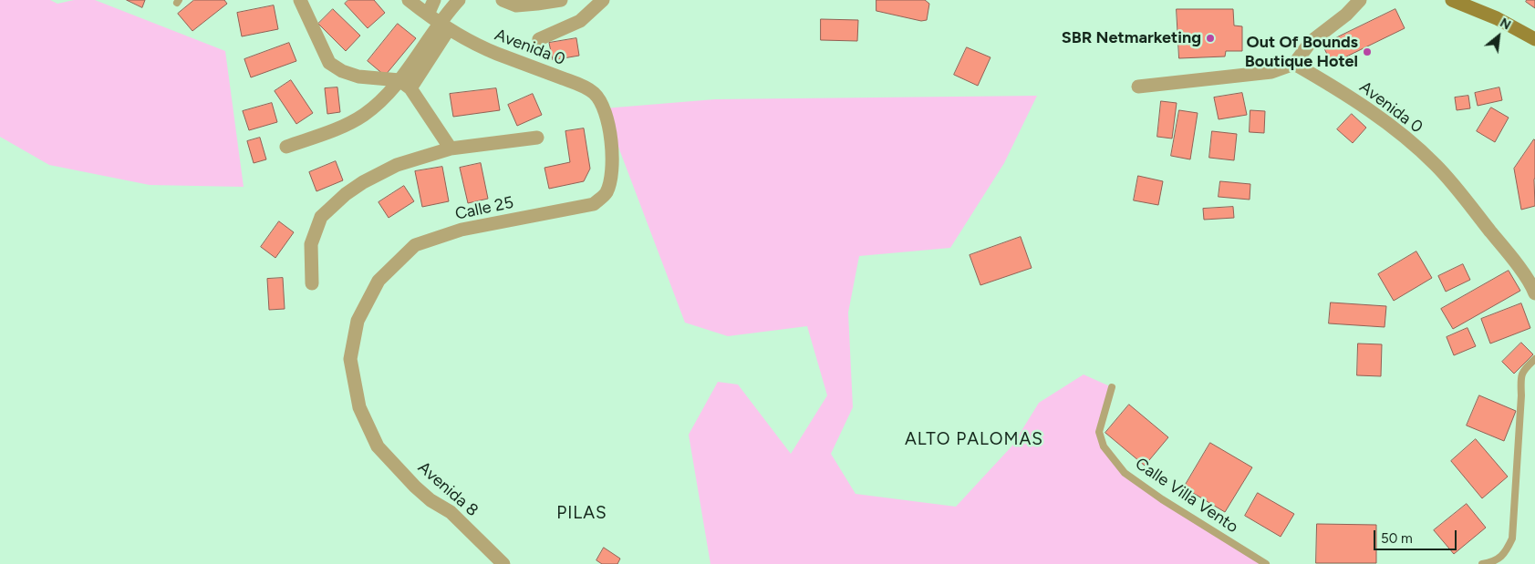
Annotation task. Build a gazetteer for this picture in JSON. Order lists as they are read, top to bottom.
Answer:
{
  "streets": {
    "street": ["Avenida 0", "Calle 25", "Avenida 8"],
    "lane": ["Calle Villa Vento"]
  },
  "crossings": [
    ["Avenida 0", "Calle 25"],
    ["Calle 25", "Avenida 8"]
  ],
  "districts": ["ALTO PALOMAS", "PILAS"],
  "places": ["SBR Netmarketing", "Out Of Bounds Boutique Hotel"],
  "scale_bar": "50 m",
  "north": "top right"
}
